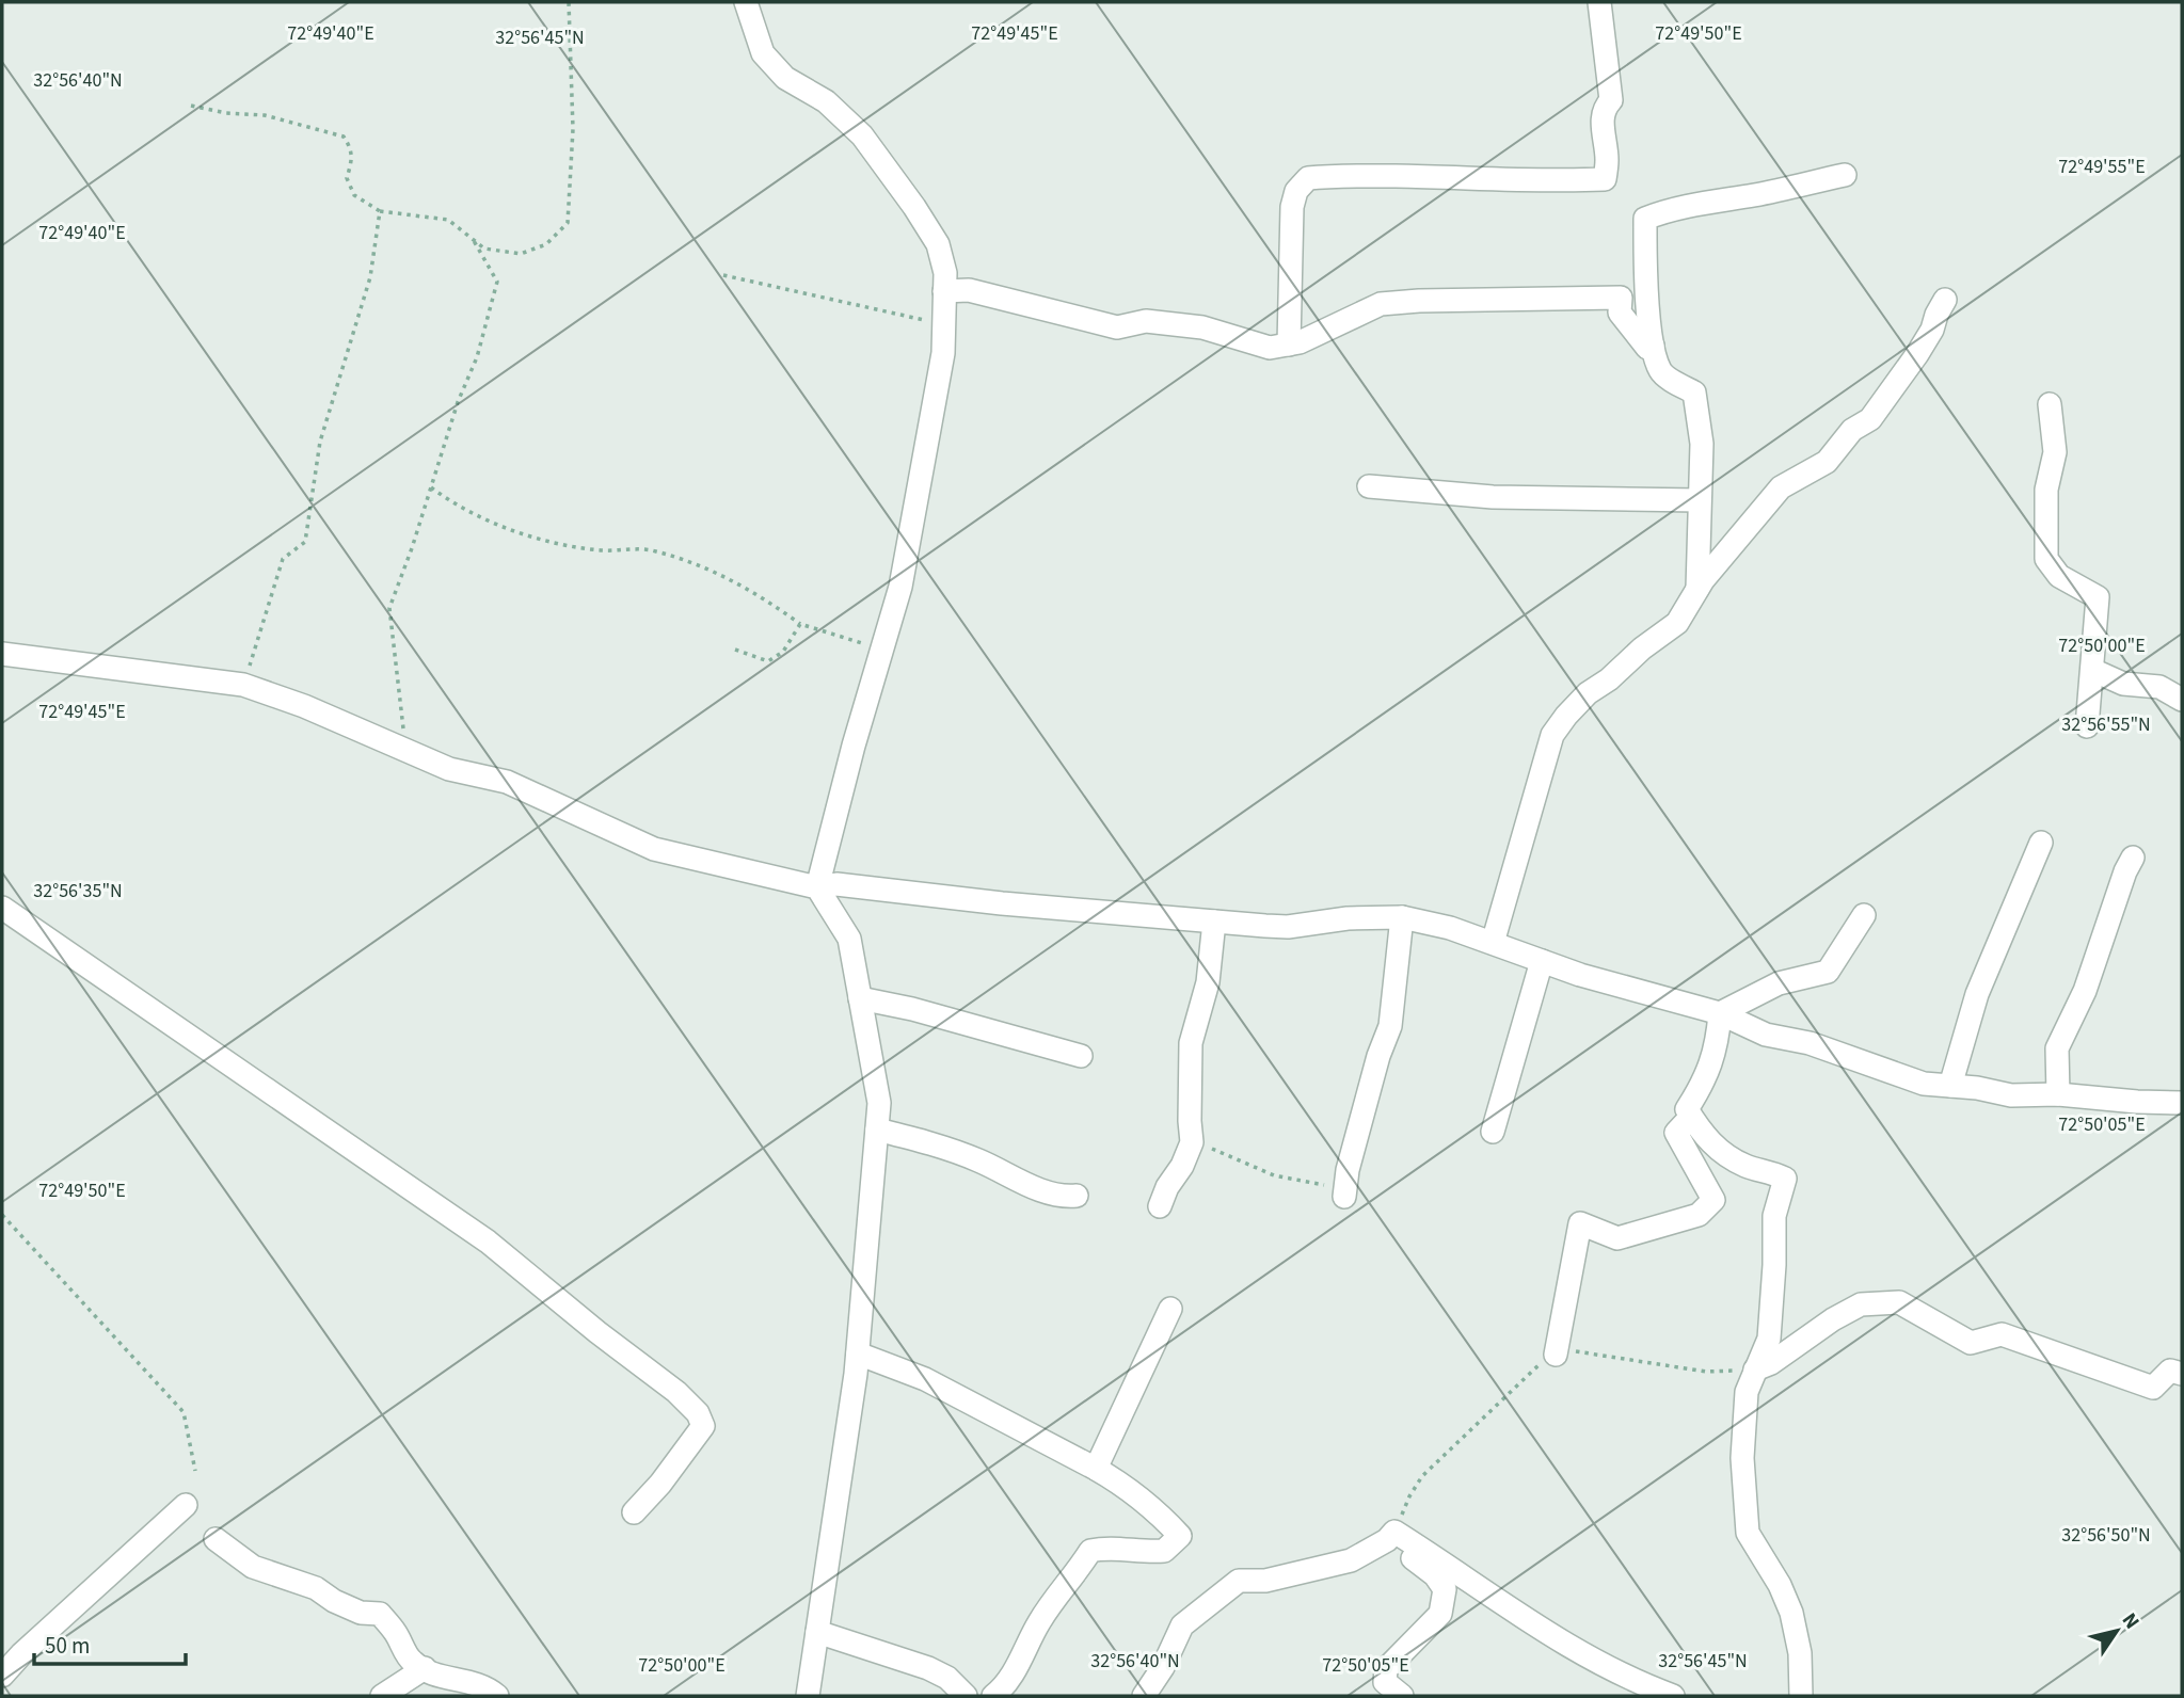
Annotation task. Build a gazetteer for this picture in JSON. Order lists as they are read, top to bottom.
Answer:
{
  "scale_bar": "50 m",
  "north": "top right",
  "coordinates": [
    "72°49'40\"E",
    "72°49'45\"E",
    "72°49'50\"E",
    "32°56'45\"N",
    "32°56'40\"N",
    "72°49'55\"E",
    "72°50'00\"E",
    "32°56'55\"N",
    "32°56'35\"N",
    "72°50'05\"E",
    "32°56'50\"N"
  ]
}
